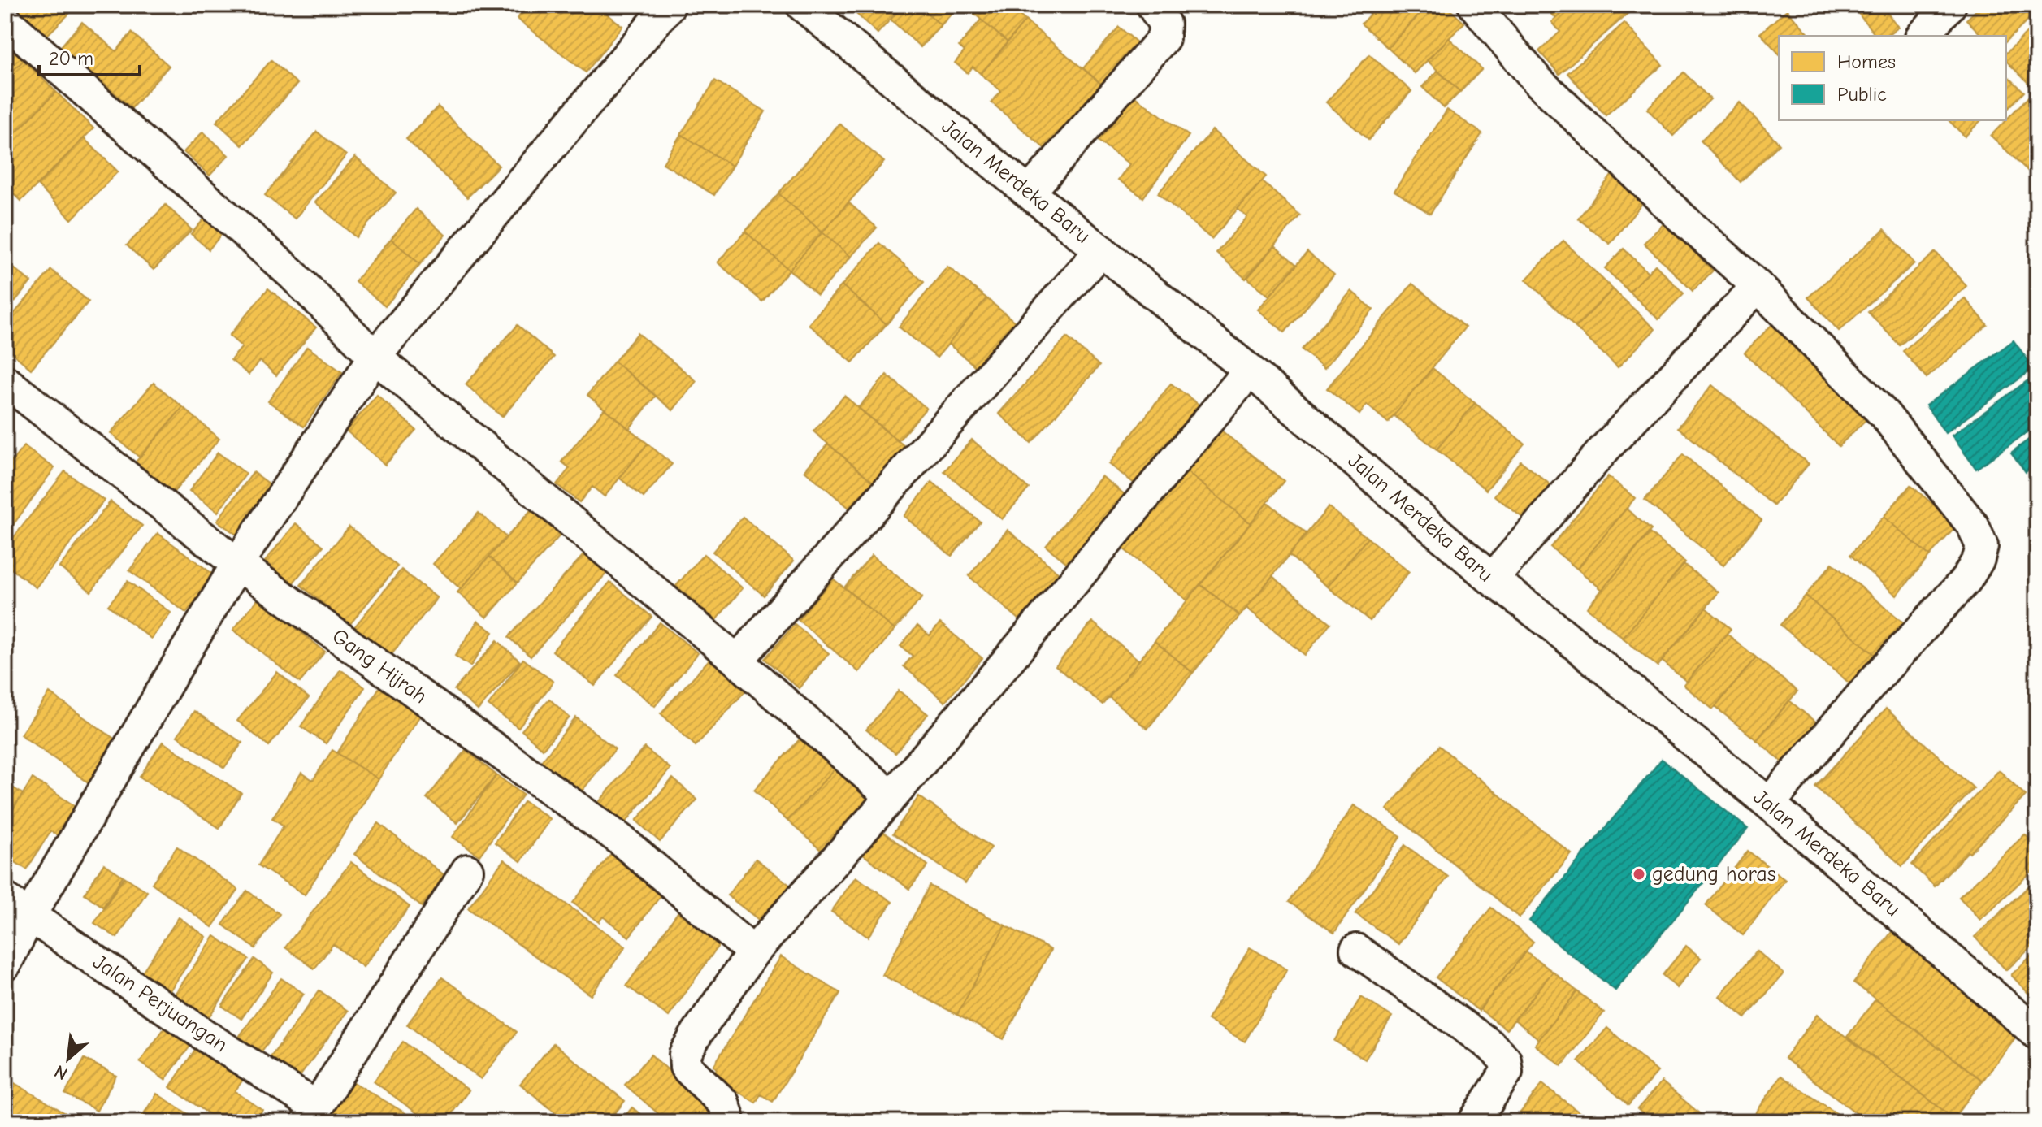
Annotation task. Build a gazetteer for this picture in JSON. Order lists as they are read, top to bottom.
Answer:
{
  "streets": {
    "street": ["Jalan Merdeka Baru", "Gang Hijrah", "Jalan Perjuangan"]
  },
  "places": ["gedung horas"],
  "legend": ["Homes", "Public"],
  "scale_bar": "20 m",
  "north": "bottom left"
}
